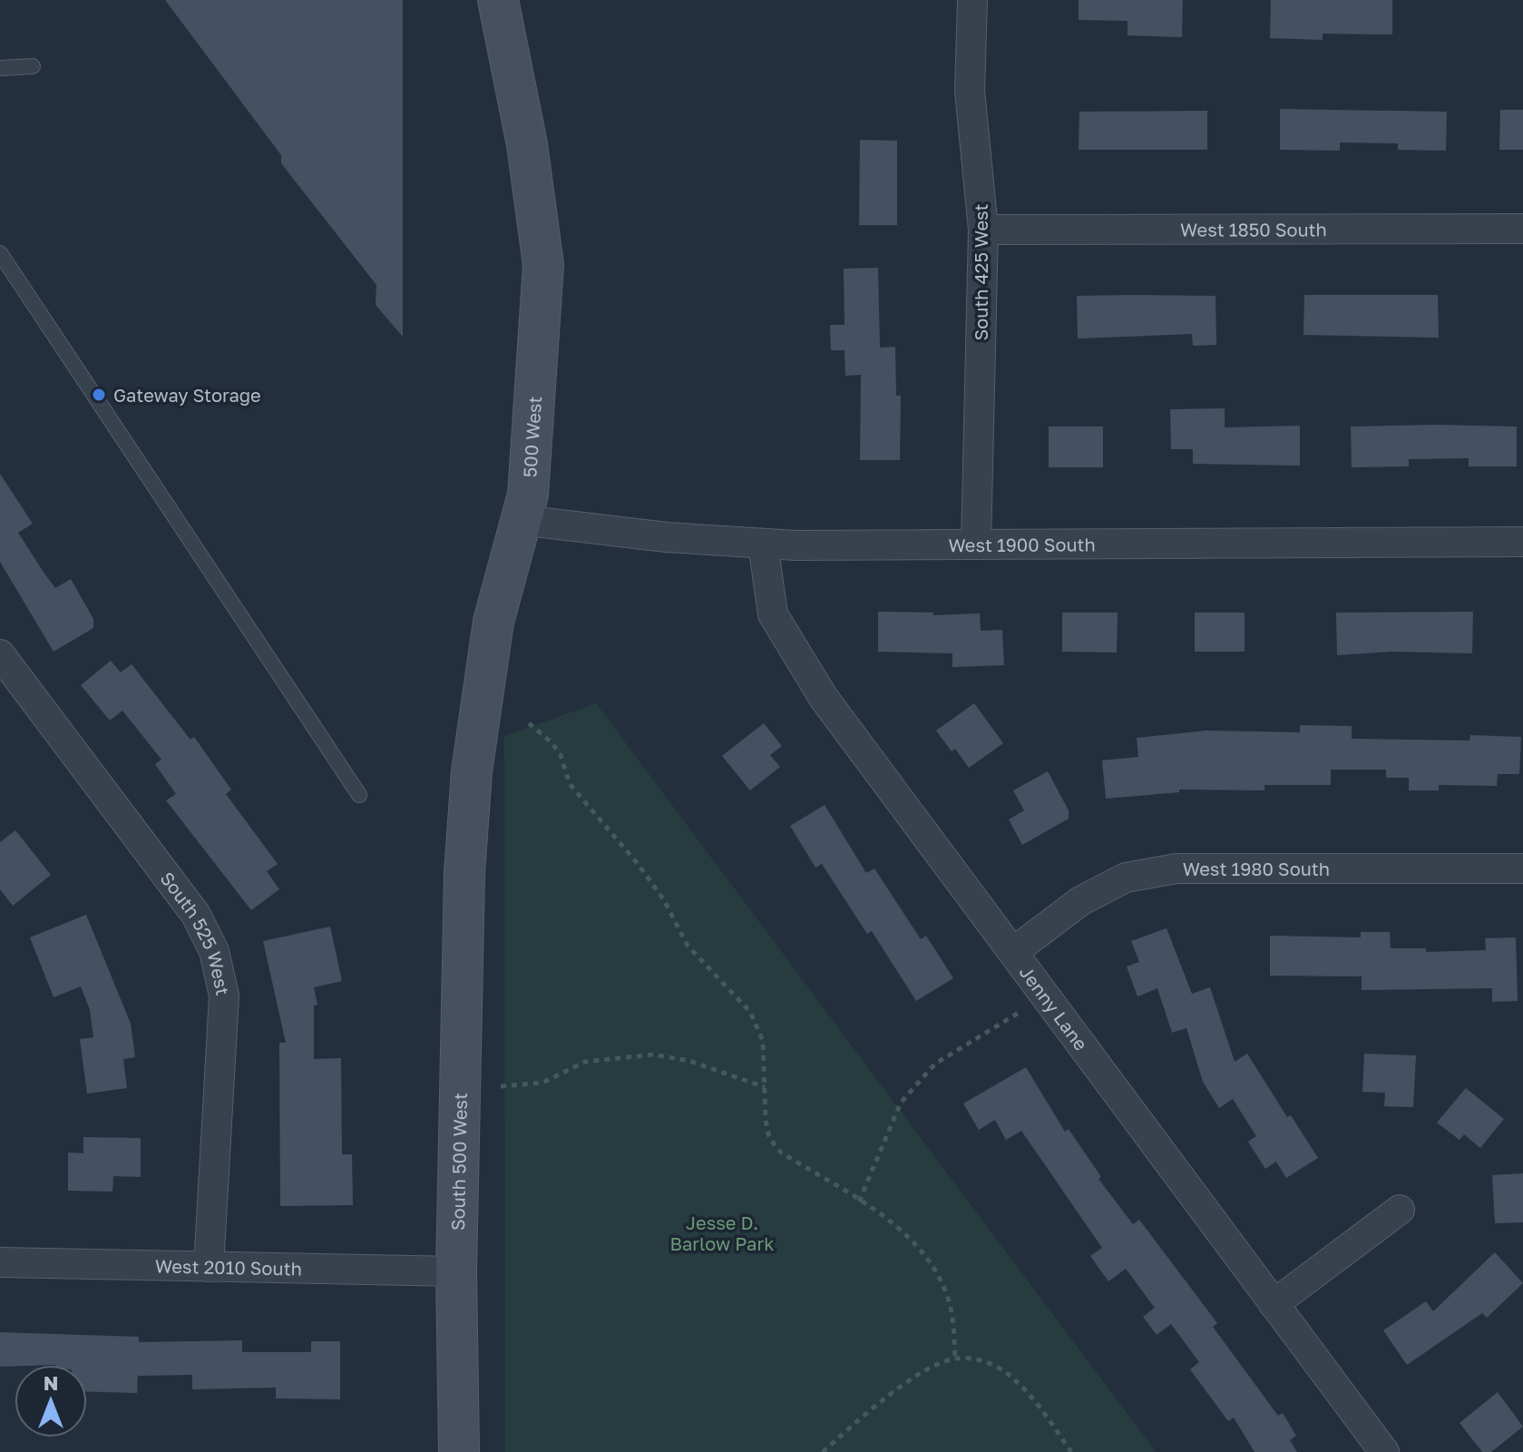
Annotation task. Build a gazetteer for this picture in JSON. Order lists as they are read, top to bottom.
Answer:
{
  "streets": {
    "street": [
      "West 1850 South",
      "South 425 West",
      "500 West",
      "West 1900 South",
      "West 1980 South",
      "South 525 West",
      "Jenny Lane",
      "South 500 West",
      "West 2010 South"
    ]
  },
  "crossings": [
    ["West 1850 South", "South 425 West"],
    ["South 425 West", "West 1900 South"],
    ["500 West", "West 1900 South"],
    ["500 West", "South 500 West"],
    ["West 1900 South", "Jenny Lane"],
    ["West 1980 South", "Jenny Lane"],
    ["South 525 West", "West 2010 South"],
    ["South 500 West", "West 2010 South"]
  ],
  "parks": ["Jesse D. Barlow Park"],
  "places": ["Gateway Storage"],
  "north": "top"
}
